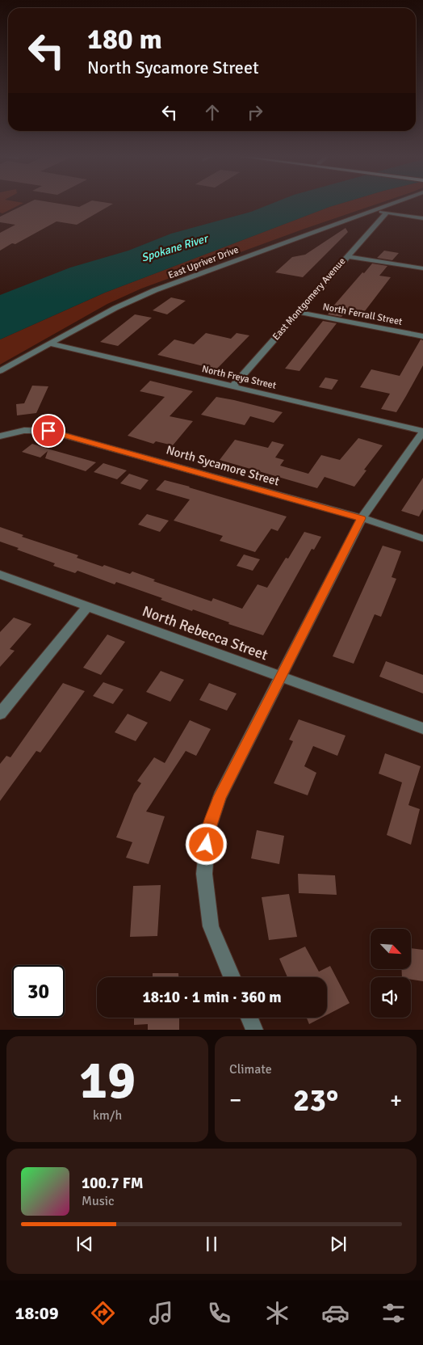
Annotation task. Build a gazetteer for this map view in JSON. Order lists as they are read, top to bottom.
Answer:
{
  "streets": {
    "street": [
      "East Upriver Drive",
      "East Montgomery Avenue",
      "North Ferrall Street",
      "North Freya Street",
      "North Sycamore Street",
      "North Rebecca Street"
    ]
  },
  "crossings": [
    ["East Upriver Drive", "North Freya Street"],
    ["East Montgomery Avenue", "North Ferrall Street"],
    ["East Montgomery Avenue", "North Freya Street"]
  ],
  "water": ["Spokane River"],
  "north": "bottom right",
  "page": {
    "turn": ["180 m", "North Sycamore Street"],
    "limit": "30",
    "trip": "18:10 · 1 min · 360 m",
    "tile": [
      ["19", "km/h"],
      "Climate"
    ],
    "heat": ["−", "23°", "+"],
    "song": ["100.7 FM", "Music"],
    "tabs": "18:09"
  }
}
